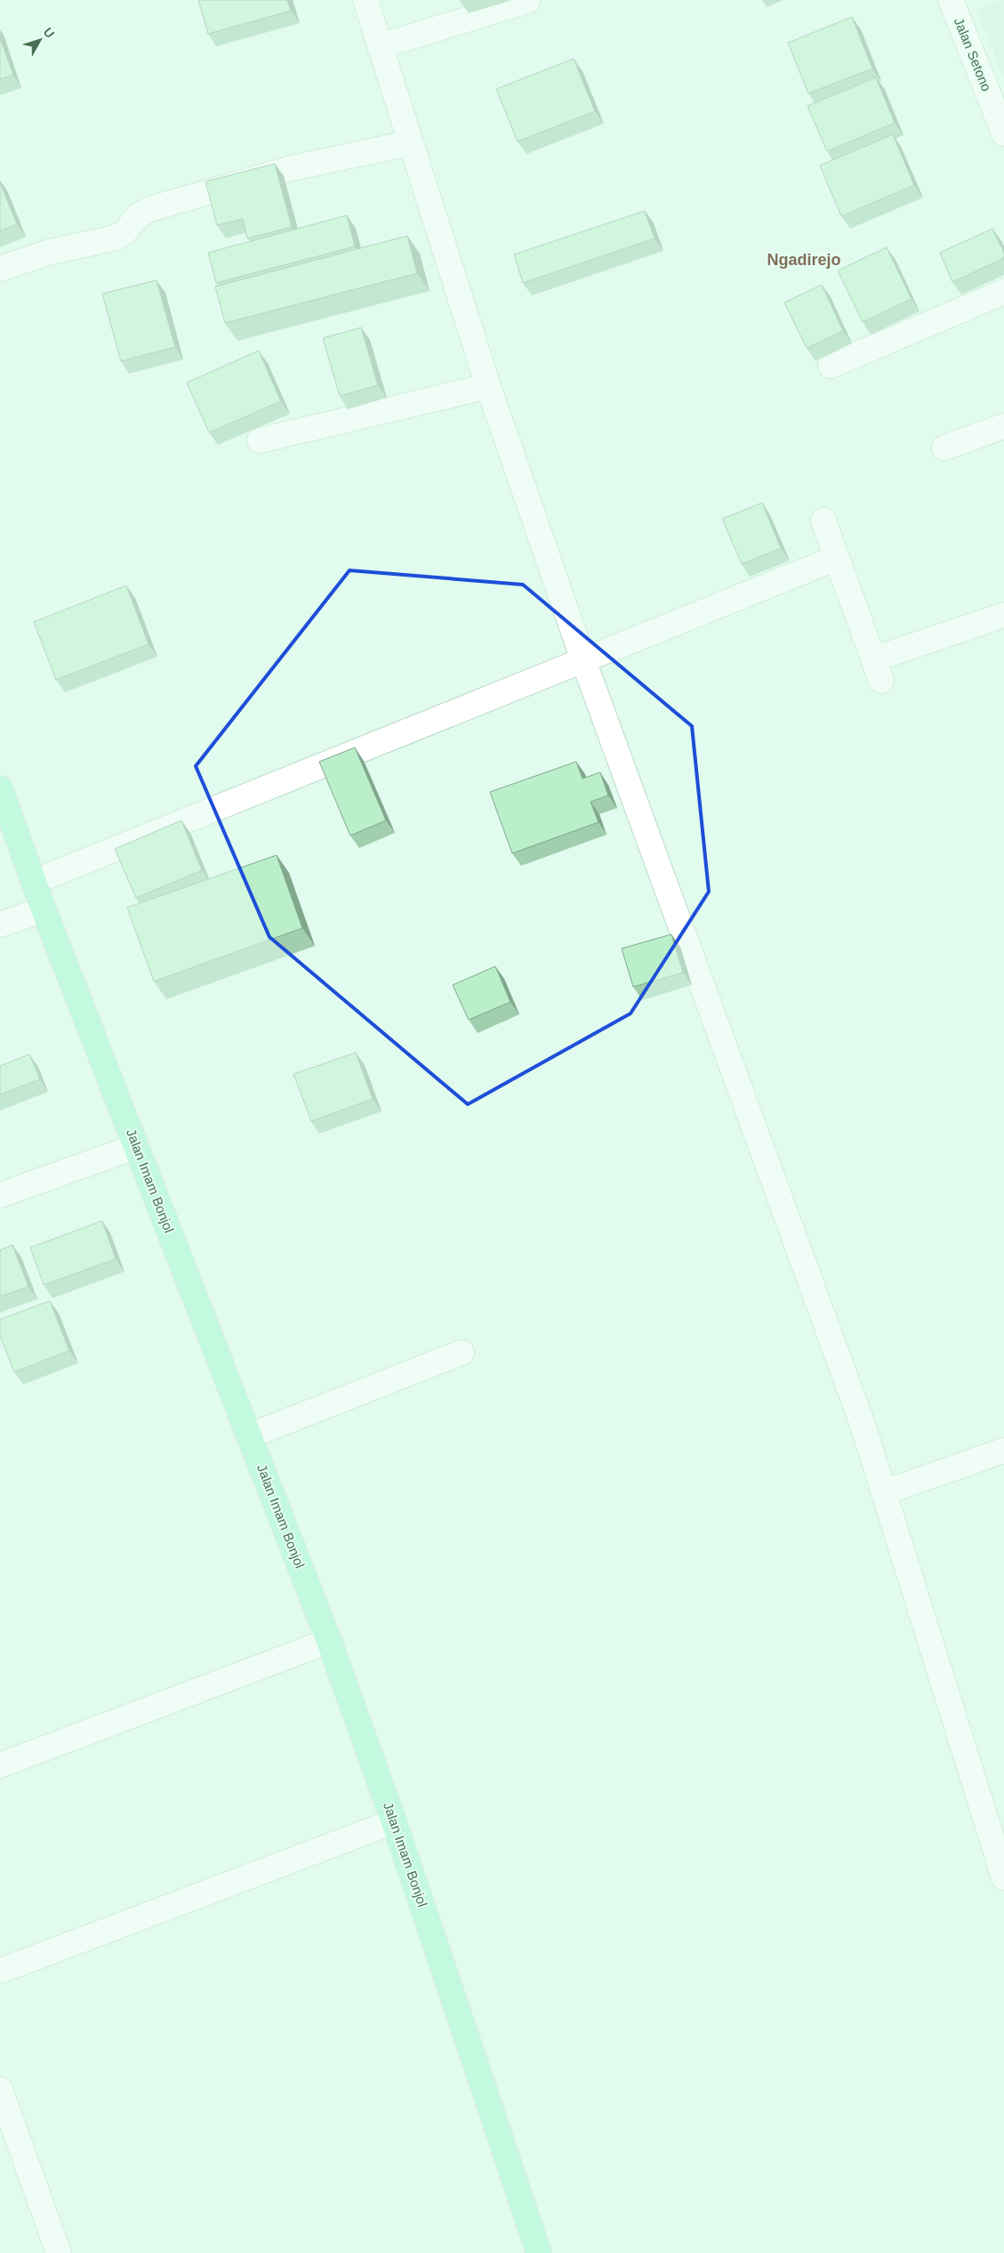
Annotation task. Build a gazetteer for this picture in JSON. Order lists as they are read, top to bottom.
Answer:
{
  "streets": {
    "main road": ["Jalan Imam Bonjol"],
    "street": ["Jalan Setono"]
  },
  "districts": ["Ngadirejo"],
  "north": "top right"
}
